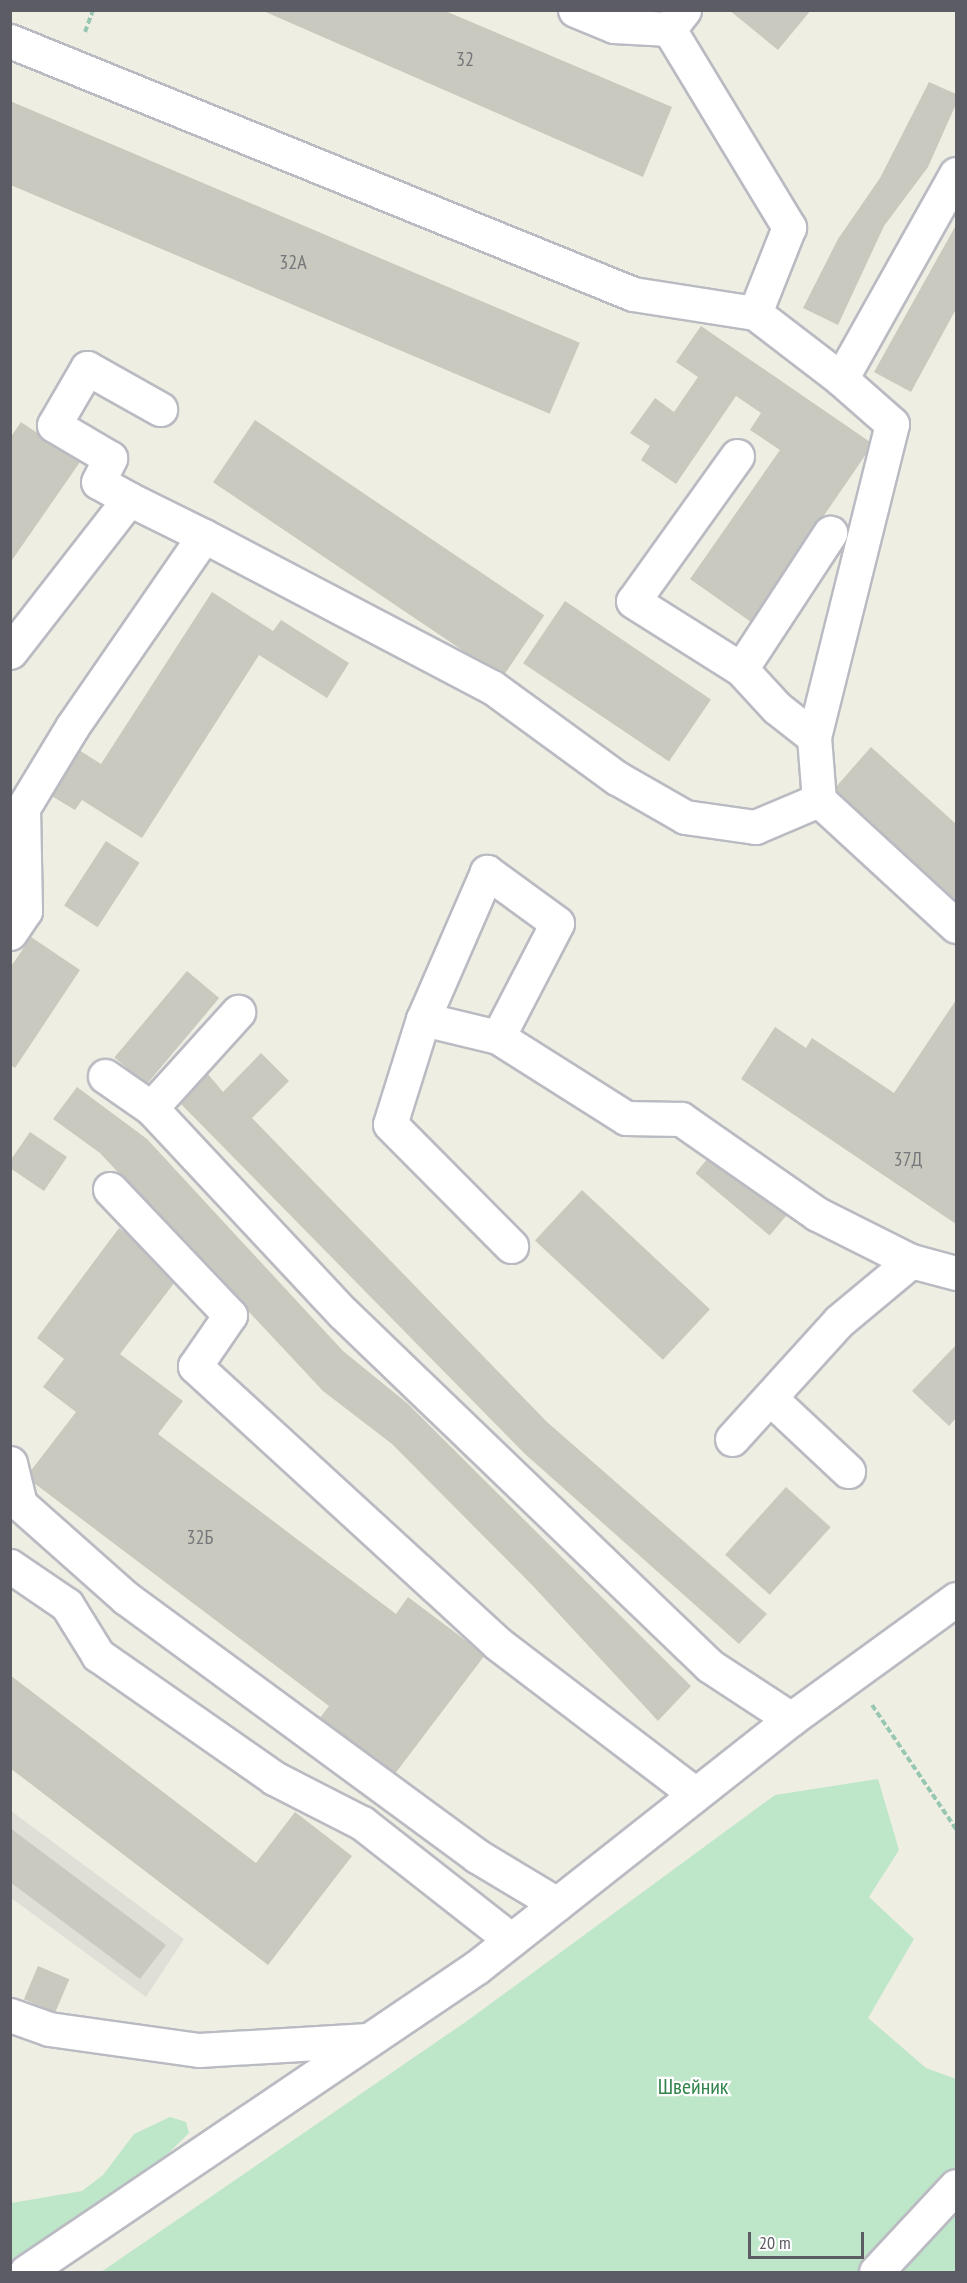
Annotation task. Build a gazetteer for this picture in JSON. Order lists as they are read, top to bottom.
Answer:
{
  "parks": ["Швейник"],
  "house_numbers": [
    "32",
    "32А",
    "37Д",
    "32Б"
  ],
  "scale_bar": "20 m"
}
